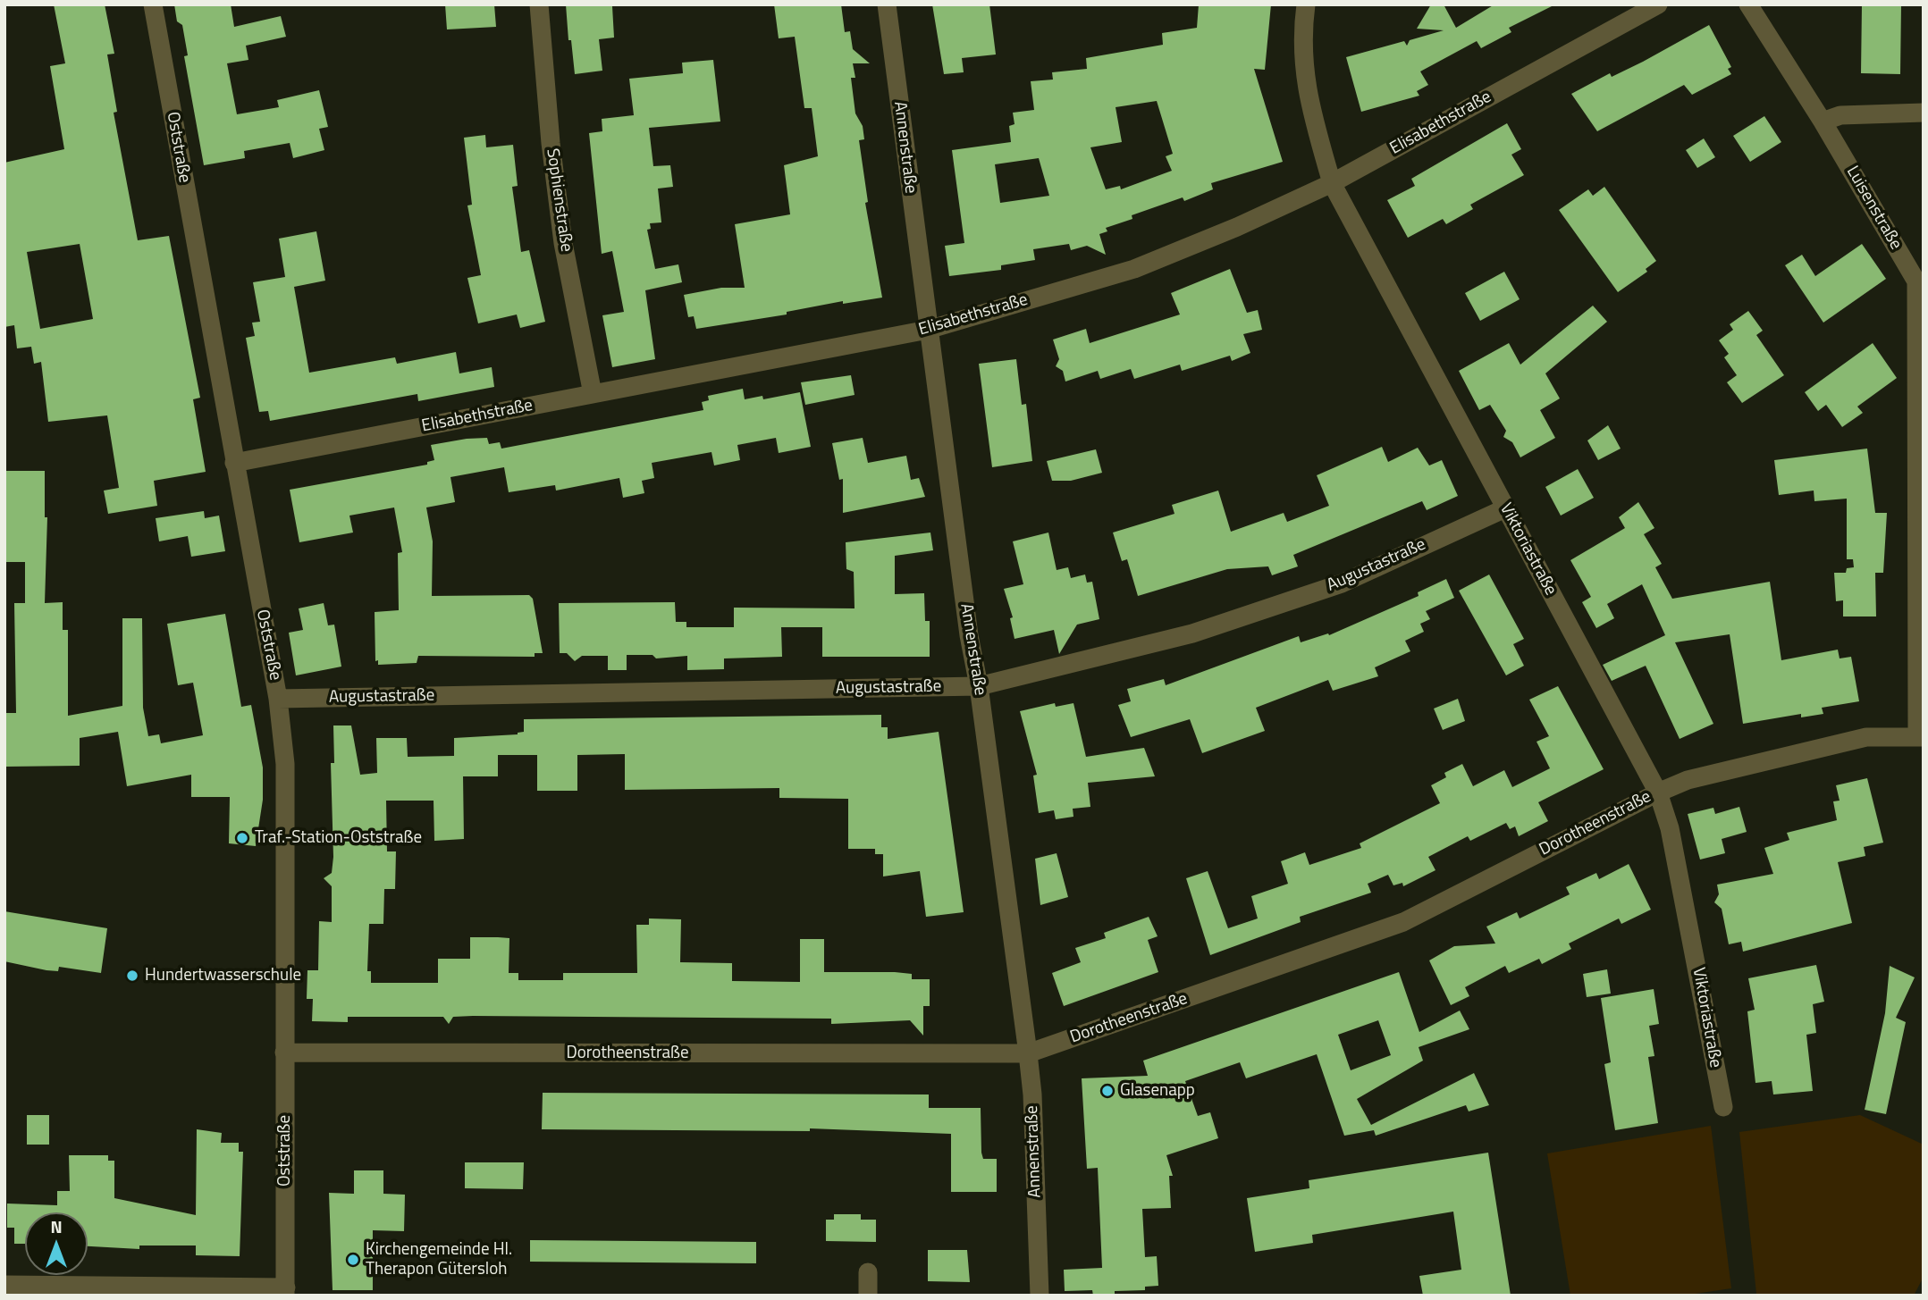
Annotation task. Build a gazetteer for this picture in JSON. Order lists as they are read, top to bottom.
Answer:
{
  "streets": {
    "street": [
      "Elisabethstraße",
      "Oststraße",
      "Annenstraße",
      "Sophienstraße",
      "Luisenstraße",
      "Viktoriastraße",
      "Augustastraße",
      "Dorotheenstraße"
    ]
  },
  "crossings": [
    ["Elisabethstraße", "Oststraße"],
    ["Elisabethstraße", "Annenstraße"],
    ["Elisabethstraße", "Sophienstraße"],
    ["Elisabethstraße", "Viktoriastraße"],
    ["Oststraße", "Augustastraße"],
    ["Oststraße", "Dorotheenstraße"],
    ["Annenstraße", "Augustastraße"],
    ["Annenstraße", "Dorotheenstraße"],
    ["Luisenstraße", "Dorotheenstraße"],
    ["Viktoriastraße", "Augustastraße"],
    ["Viktoriastraße", "Dorotheenstraße"]
  ],
  "places": [
    "Traf.-Station-Oststraße",
    "Hundertwasserschule",
    "Glasenapp",
    "Kirchengemeinde Hl. Therapon Gütersloh"
  ],
  "north": "top"
}
